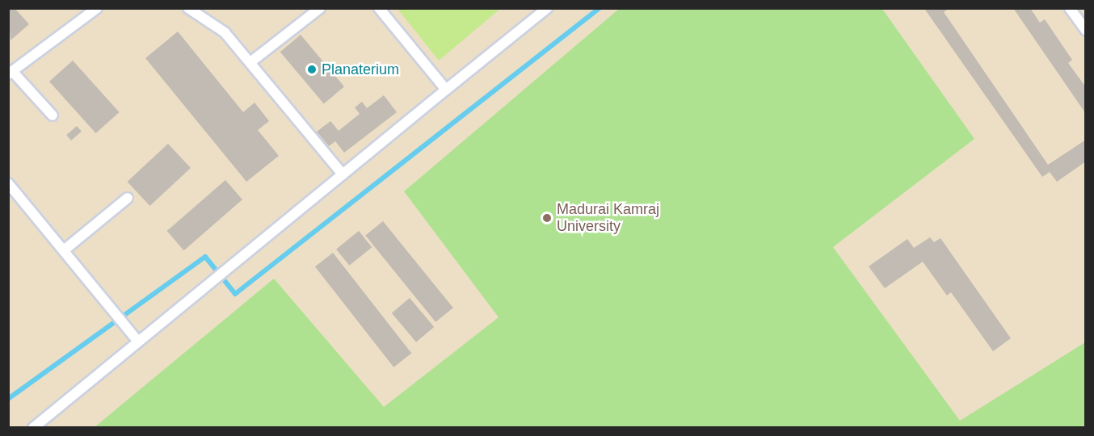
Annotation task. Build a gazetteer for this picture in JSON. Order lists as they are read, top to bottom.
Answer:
{
  "places": ["Planaterium", "Madurai Kamraj University"]
}
